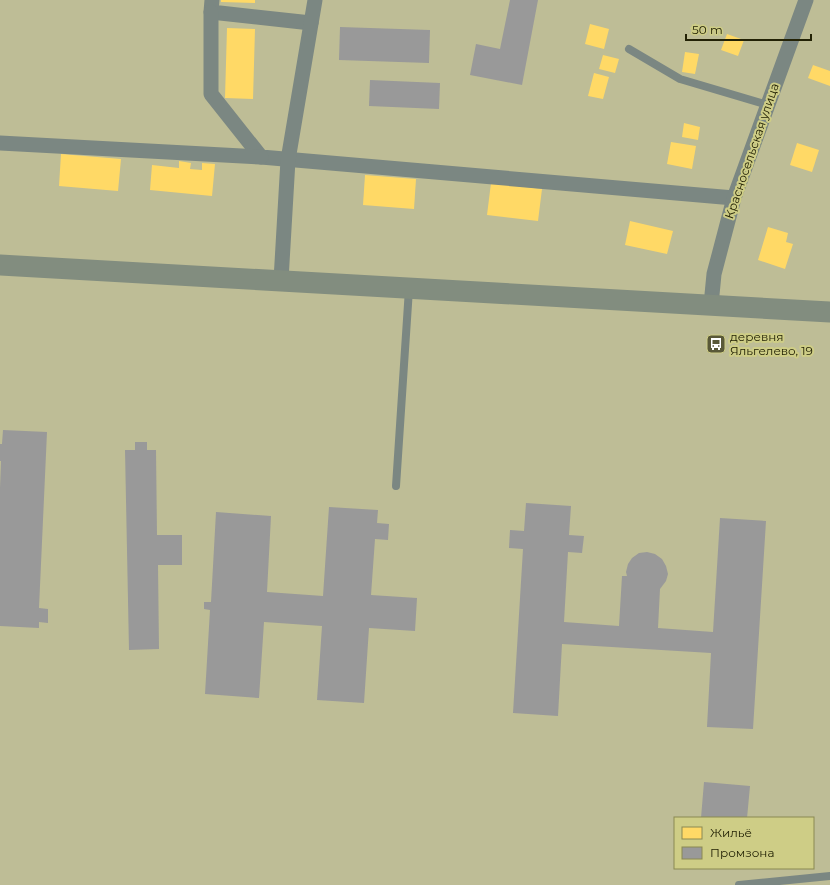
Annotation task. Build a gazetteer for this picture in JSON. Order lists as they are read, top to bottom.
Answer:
{
  "streets": {
    "street": ["Красносельская улица"]
  },
  "places": {
    "bus stop": ["деревня Яльгелево, 19"]
  },
  "legend": ["Жильё", "Промзона"],
  "scale_bar": "50 m"
}
